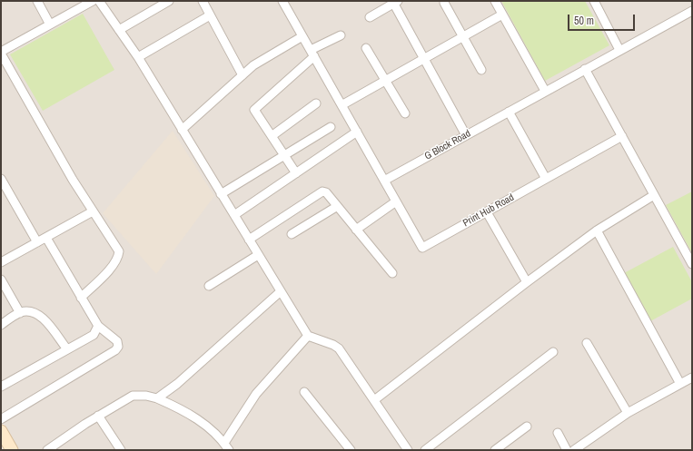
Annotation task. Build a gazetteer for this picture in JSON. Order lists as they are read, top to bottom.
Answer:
{
  "streets": {
    "street": ["G Block Road", "Print Hub Road"]
  },
  "crossings": [
    ["G Block Road", "Print Hub Road"]
  ],
  "scale_bar": "50 m"
}
